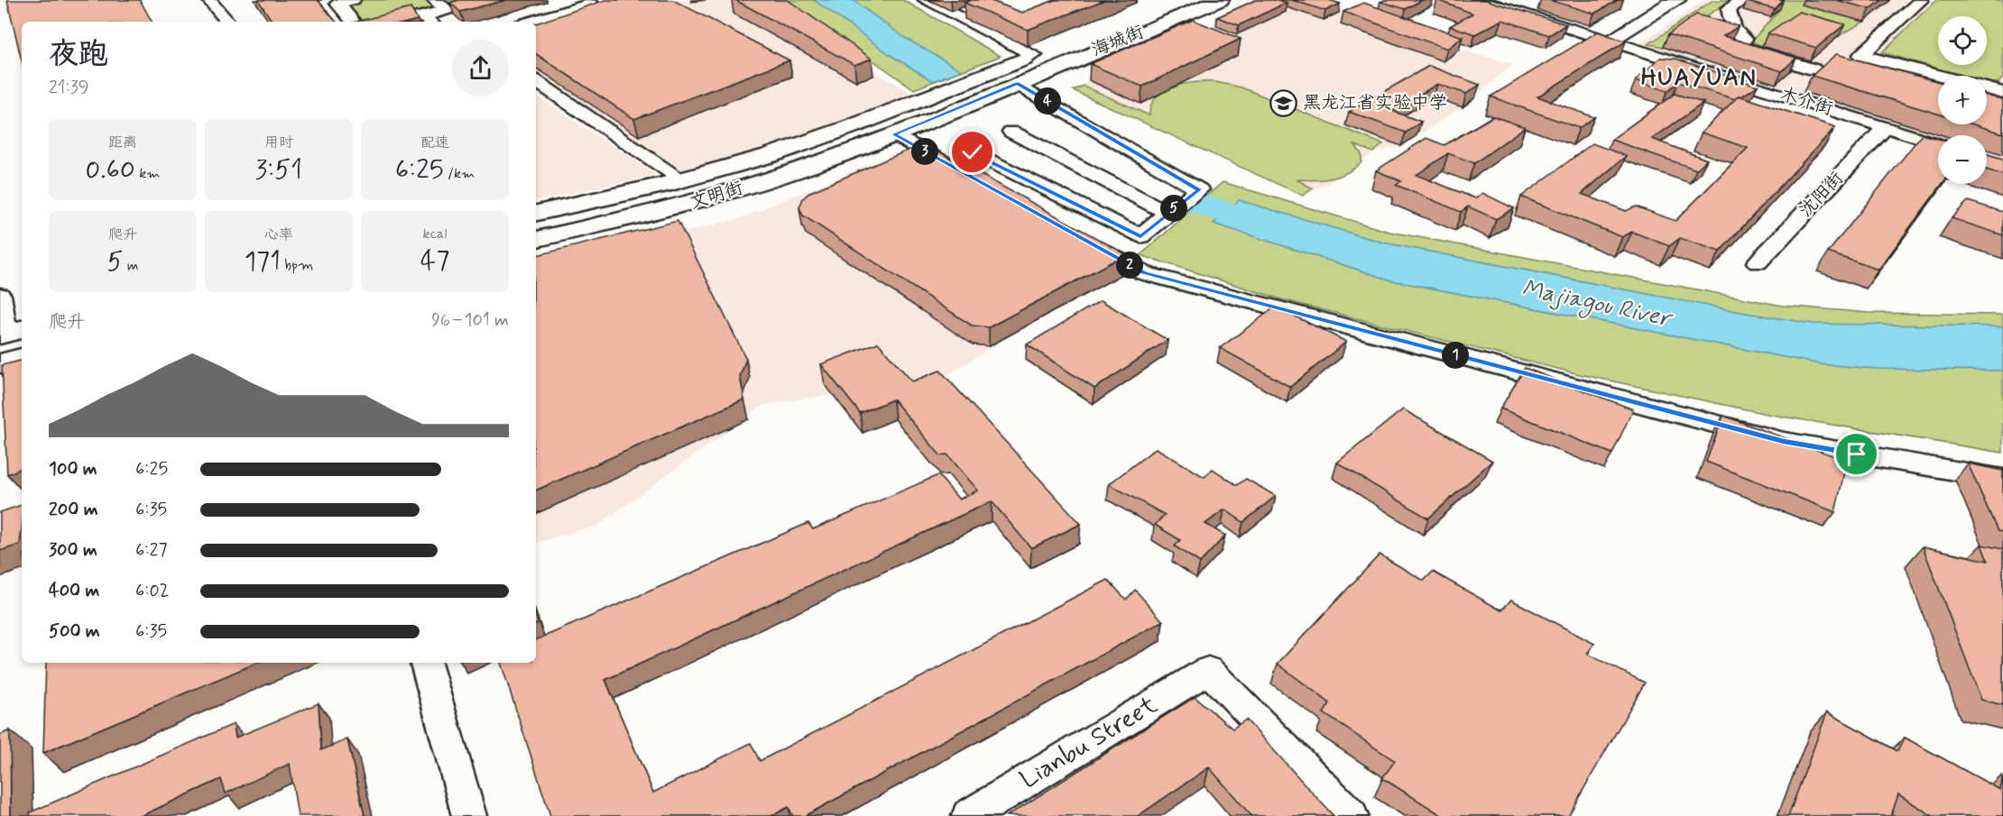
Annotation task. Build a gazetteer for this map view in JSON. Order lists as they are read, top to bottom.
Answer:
{
  "streets": {
    "main road": ["海城街", "文明街"],
    "street": ["木介街", "沈阳街", "Lianbu Street"]
  },
  "crossings": [
    ["海城街", "文明街"],
    ["木介街", "沈阳街"]
  ],
  "districts": ["HUAYUAN"],
  "water": ["Majiagou River"],
  "places": {
    "school or university": ["黑龙江省实验中学"]
  },
  "page": {
    "map_buttons": ["+", "−"],
    "heading": ["夜跑", "21:39"],
    "pins": [
      "4",
      "3",
      "5",
      "2",
      "1"
    ],
    "stats": [
      ["距离", "0.60 km"],
      ["用时", "3:51"],
      ["配速", "6:25 /km"],
      ["爬升", "5 m"],
      ["心率", "171 bpm"],
      ["kcal", "47"]
    ],
    "chart": ["爬升", "96–101 m"],
    "list": [
      {
        "name": "100 m",
        "note": "6:25"
      },
      {
        "name": "200 m",
        "note": "6:35"
      },
      {
        "name": "300 m",
        "note": "6:27"
      },
      {
        "name": "400 m",
        "note": "6:02"
      },
      {
        "name": "500 m",
        "note": "6:35"
      }
    ]
  }
}
